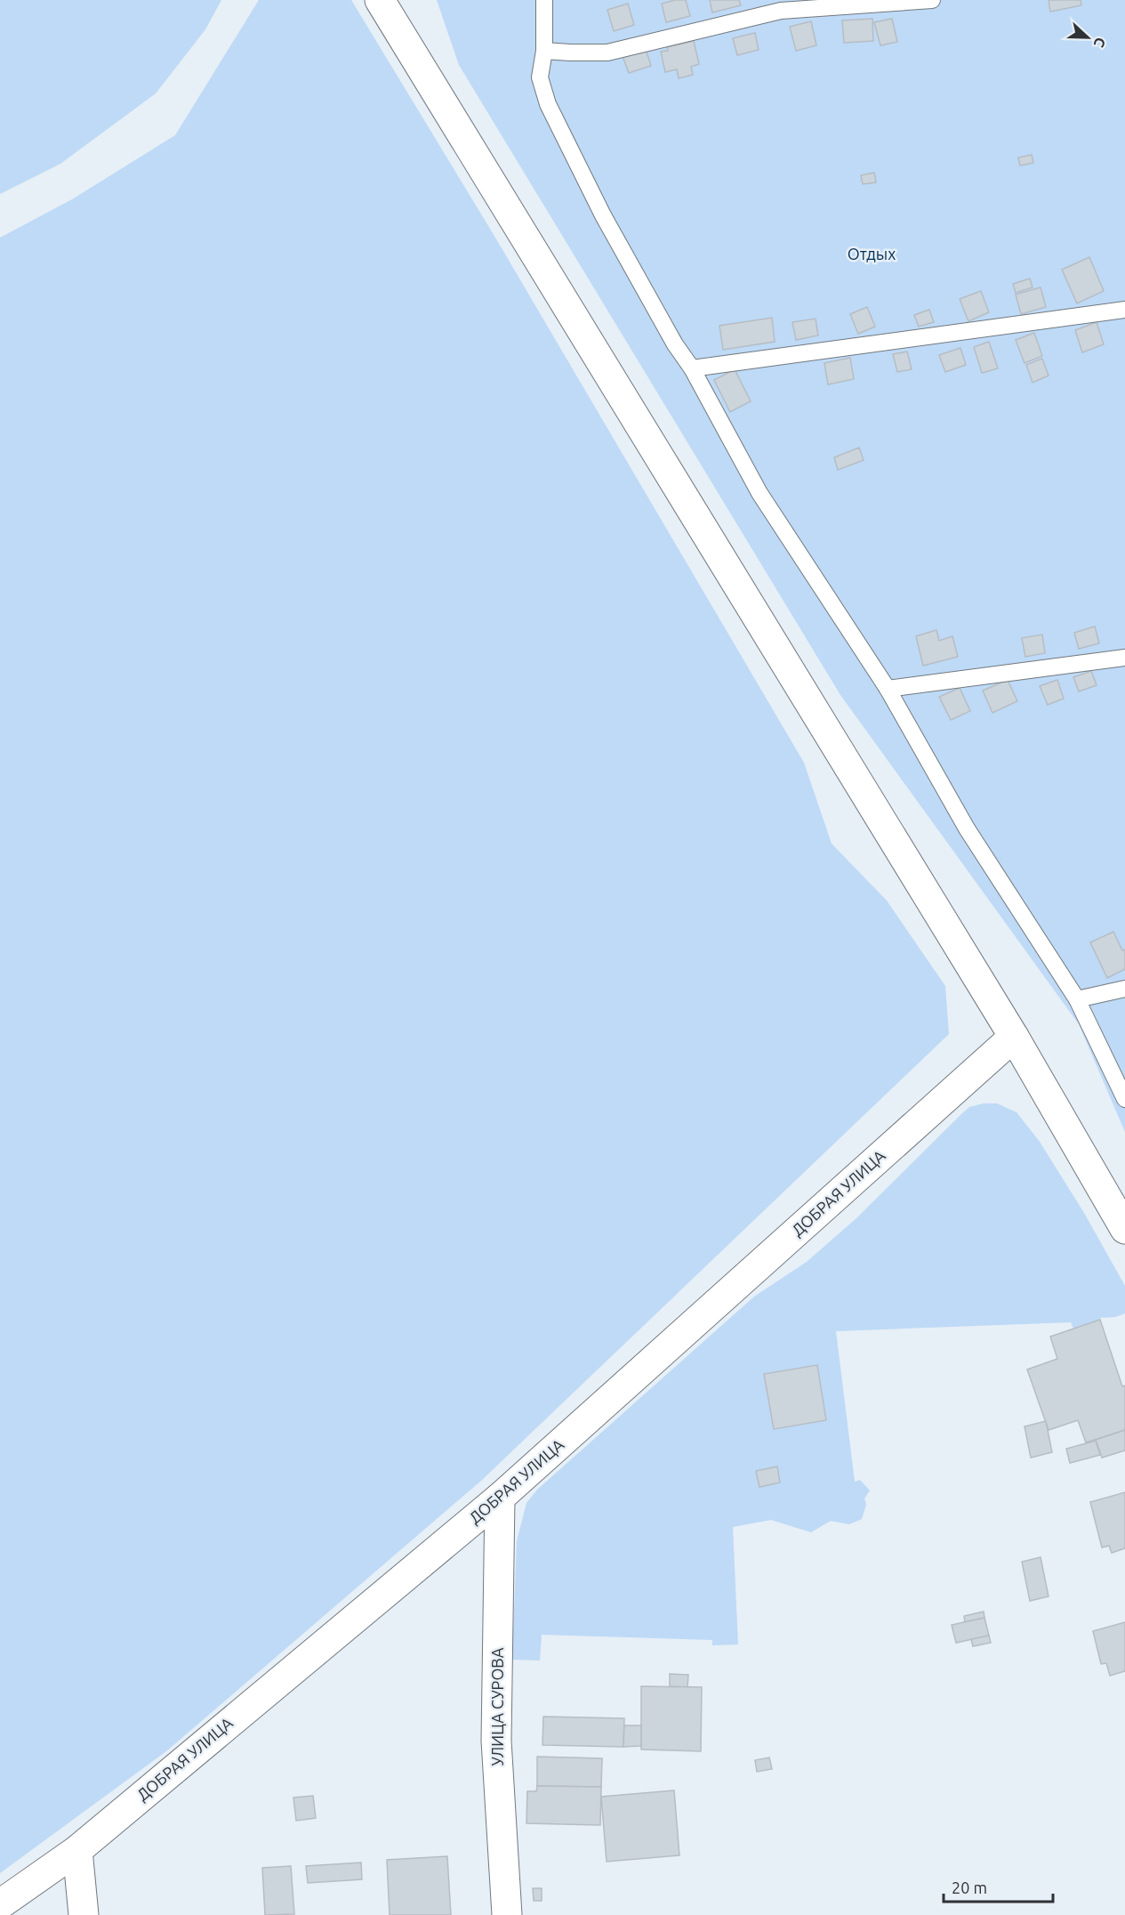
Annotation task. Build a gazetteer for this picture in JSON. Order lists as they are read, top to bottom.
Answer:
{
  "streets": {
    "street": ["ДОБРАЯ УЛИЦА", "УЛИЦА СУРОВА"]
  },
  "crossings": [
    ["ДОБРАЯ УЛИЦА", "УЛИЦА СУРОВА"]
  ],
  "parks": ["Отдых"],
  "scale_bar": "20 m",
  "north": "right"
}
